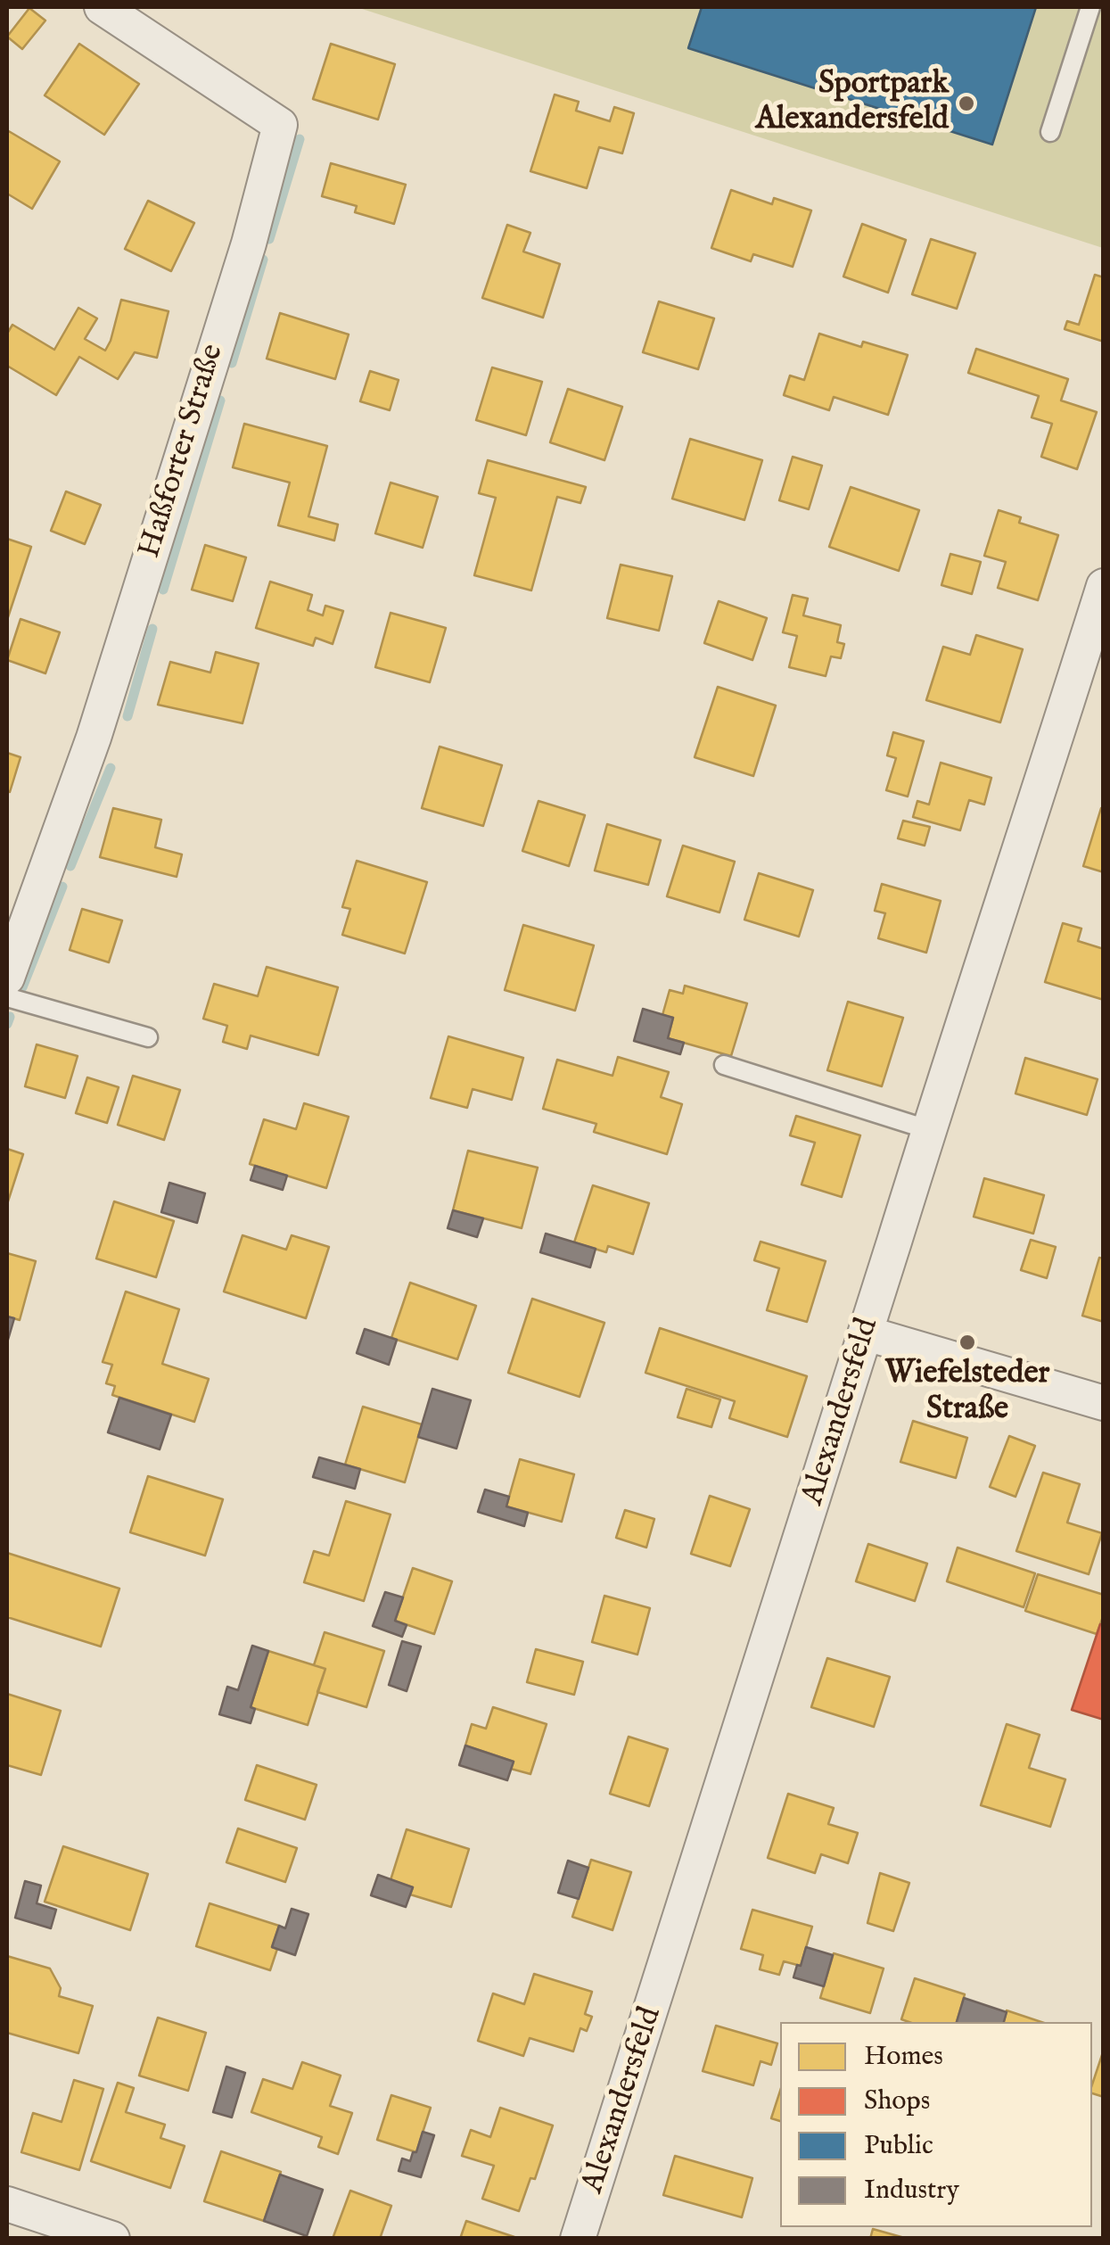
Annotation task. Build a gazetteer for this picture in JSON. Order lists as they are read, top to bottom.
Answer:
{
  "streets": {
    "street": ["Haßforter Straße", "Alexandersfeld"]
  },
  "places": ["Sportpark Alexandersfeld", "Wiefelsteder Straße"],
  "legend": [
    "Homes",
    "Shops",
    "Public",
    "Industry"
  ]
}
